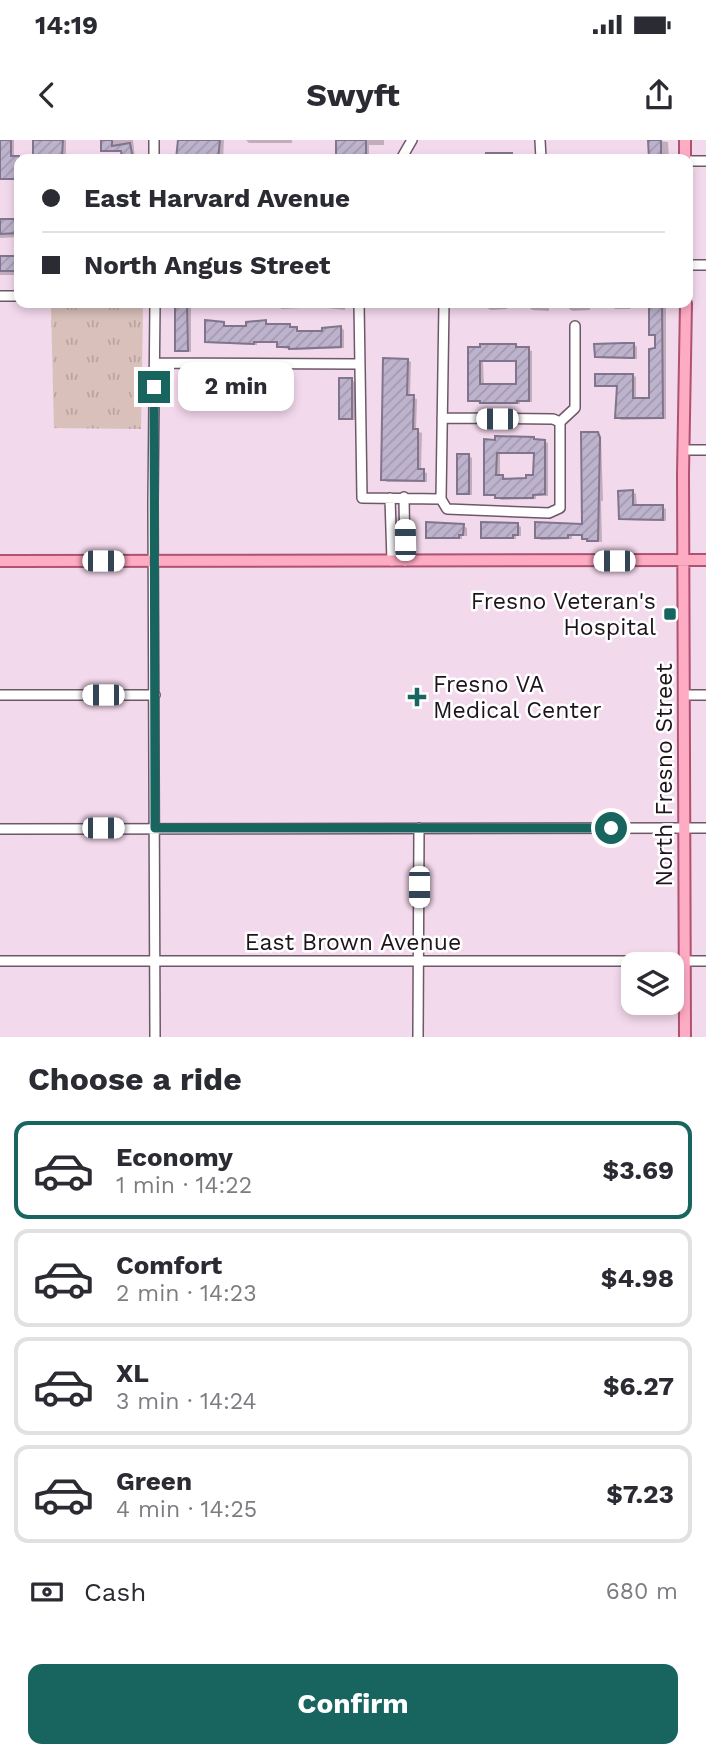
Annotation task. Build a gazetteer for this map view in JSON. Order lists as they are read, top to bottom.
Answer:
{
  "streets": {
    "main road": ["North Fresno Street"],
    "street": ["East Brown Avenue"]
  },
  "crossings": [
    ["North Fresno Street", "East Brown Avenue"]
  ],
  "places": {
    "transit": ["Fresno Veteran's Hospital"],
    "health": ["Fresno VA Medical Center"]
  },
  "page": {
    "status": "14:19",
    "header": "Swyft",
    "banner": ["East Harvard Avenue", "North Angus Street"],
    "bubble": "2 min",
    "heading": "Choose a ride",
    "list": [
      {
        "name": "Economy",
        "note": "1 min · 14:22",
        "value": "$3.69"
      },
      {
        "name": "Comfort",
        "note": "2 min · 14:23",
        "value": "$4.98"
      },
      {
        "name": "XL",
        "note": "3 min · 14:24",
        "value": "$6.27"
      },
      {
        "name": "Green",
        "note": "4 min · 14:25",
        "value": "$7.23"
      }
    ],
    "pay": ["Cash", "680 m"],
    "buttons": "Confirm"
  }
}
